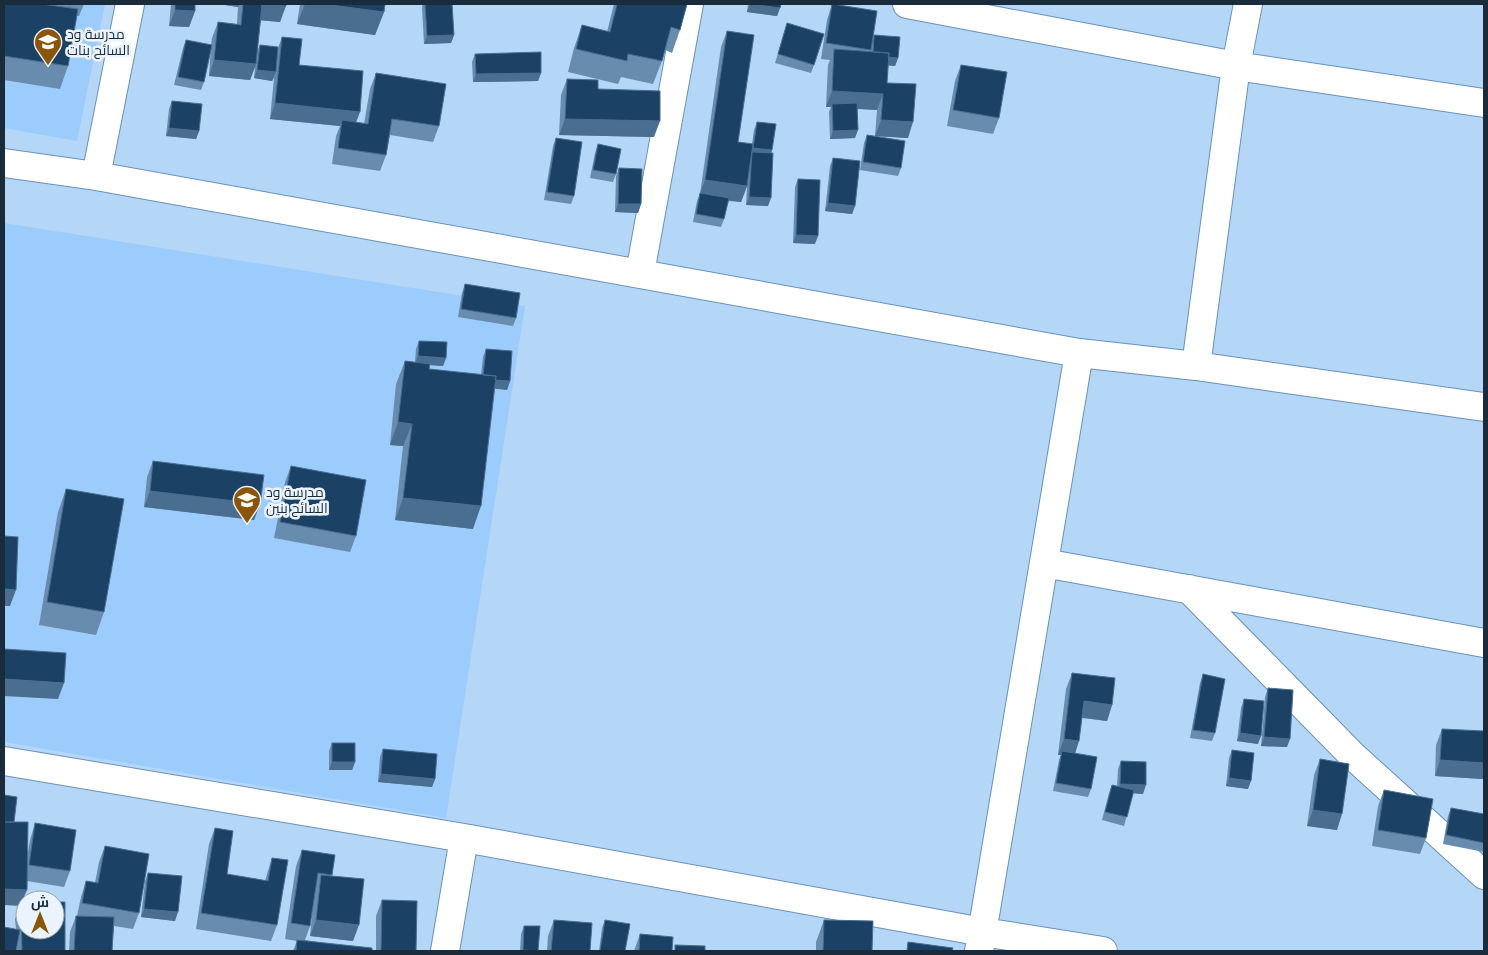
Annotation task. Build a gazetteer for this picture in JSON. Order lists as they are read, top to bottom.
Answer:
{
  "places": {
    "school or university": ["مدرسة ود السائح بنات", "مدرسة ود السائح بنين"]
  },
  "north": "top"
}
